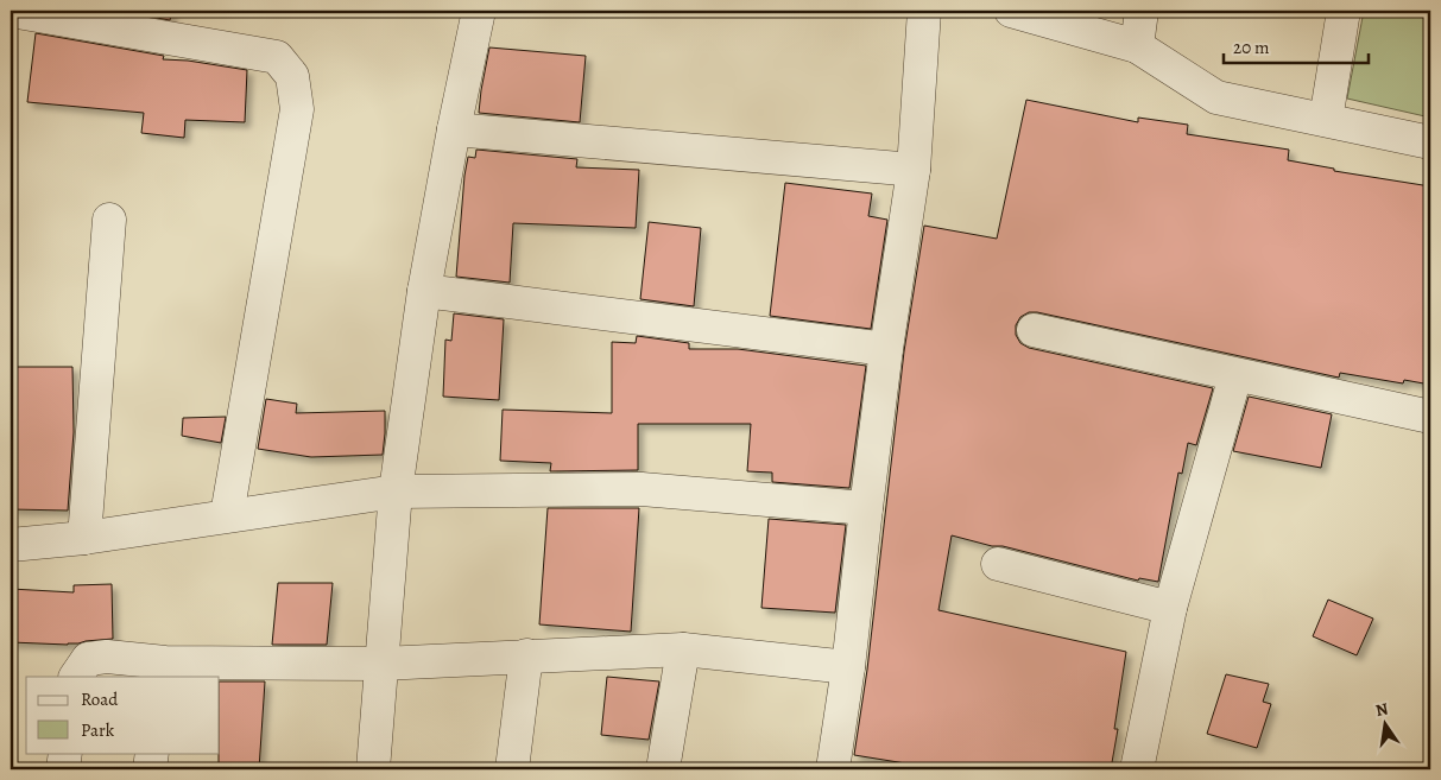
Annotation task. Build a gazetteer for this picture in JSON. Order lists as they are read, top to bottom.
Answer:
{
  "legend": ["Road", "Park"],
  "scale_bar": "20 m",
  "north": "top"
}
